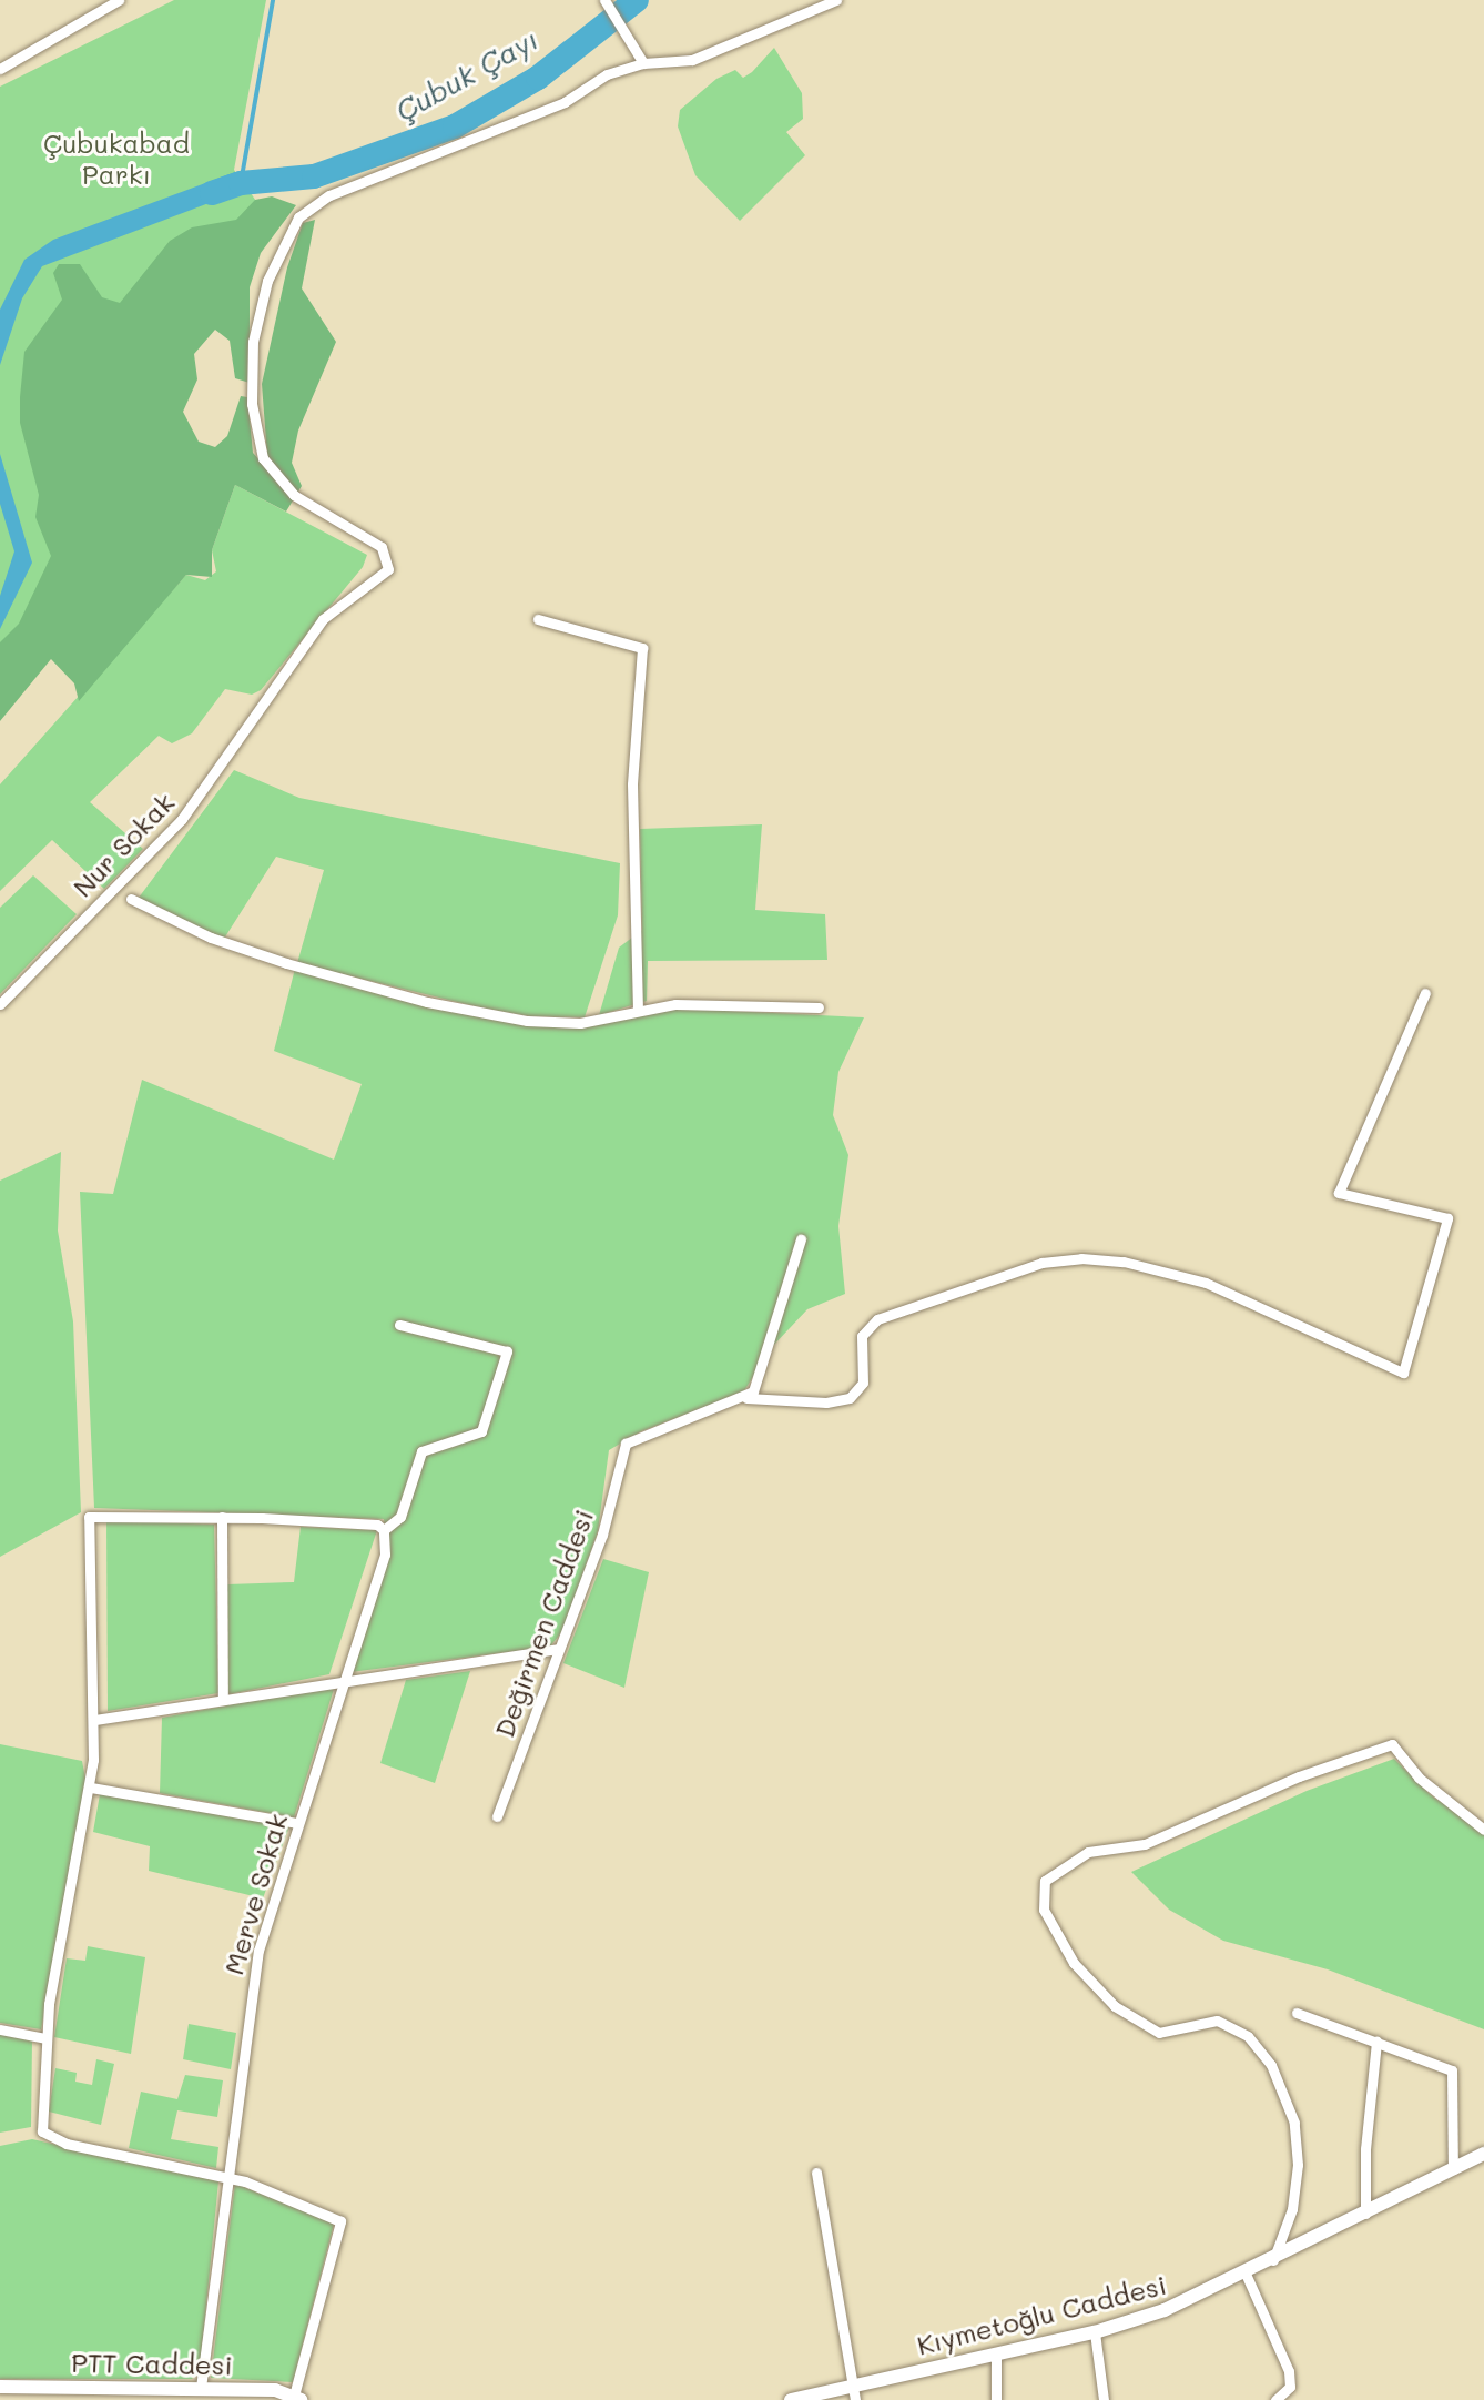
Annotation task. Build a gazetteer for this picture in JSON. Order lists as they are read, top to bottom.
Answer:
{
  "streets": {
    "main road": ["Kıymetoğlu Caddesi", "PTT Caddesi"],
    "street": ["Nur Sokak", "Değirmen Caddesi", "Merve Sokak"]
  },
  "crossings": [
    ["Merve Sokak", "PTT Caddesi"]
  ],
  "water": ["Çubuk Çayı"],
  "parks": ["Çubukabad Parkı"]
}
